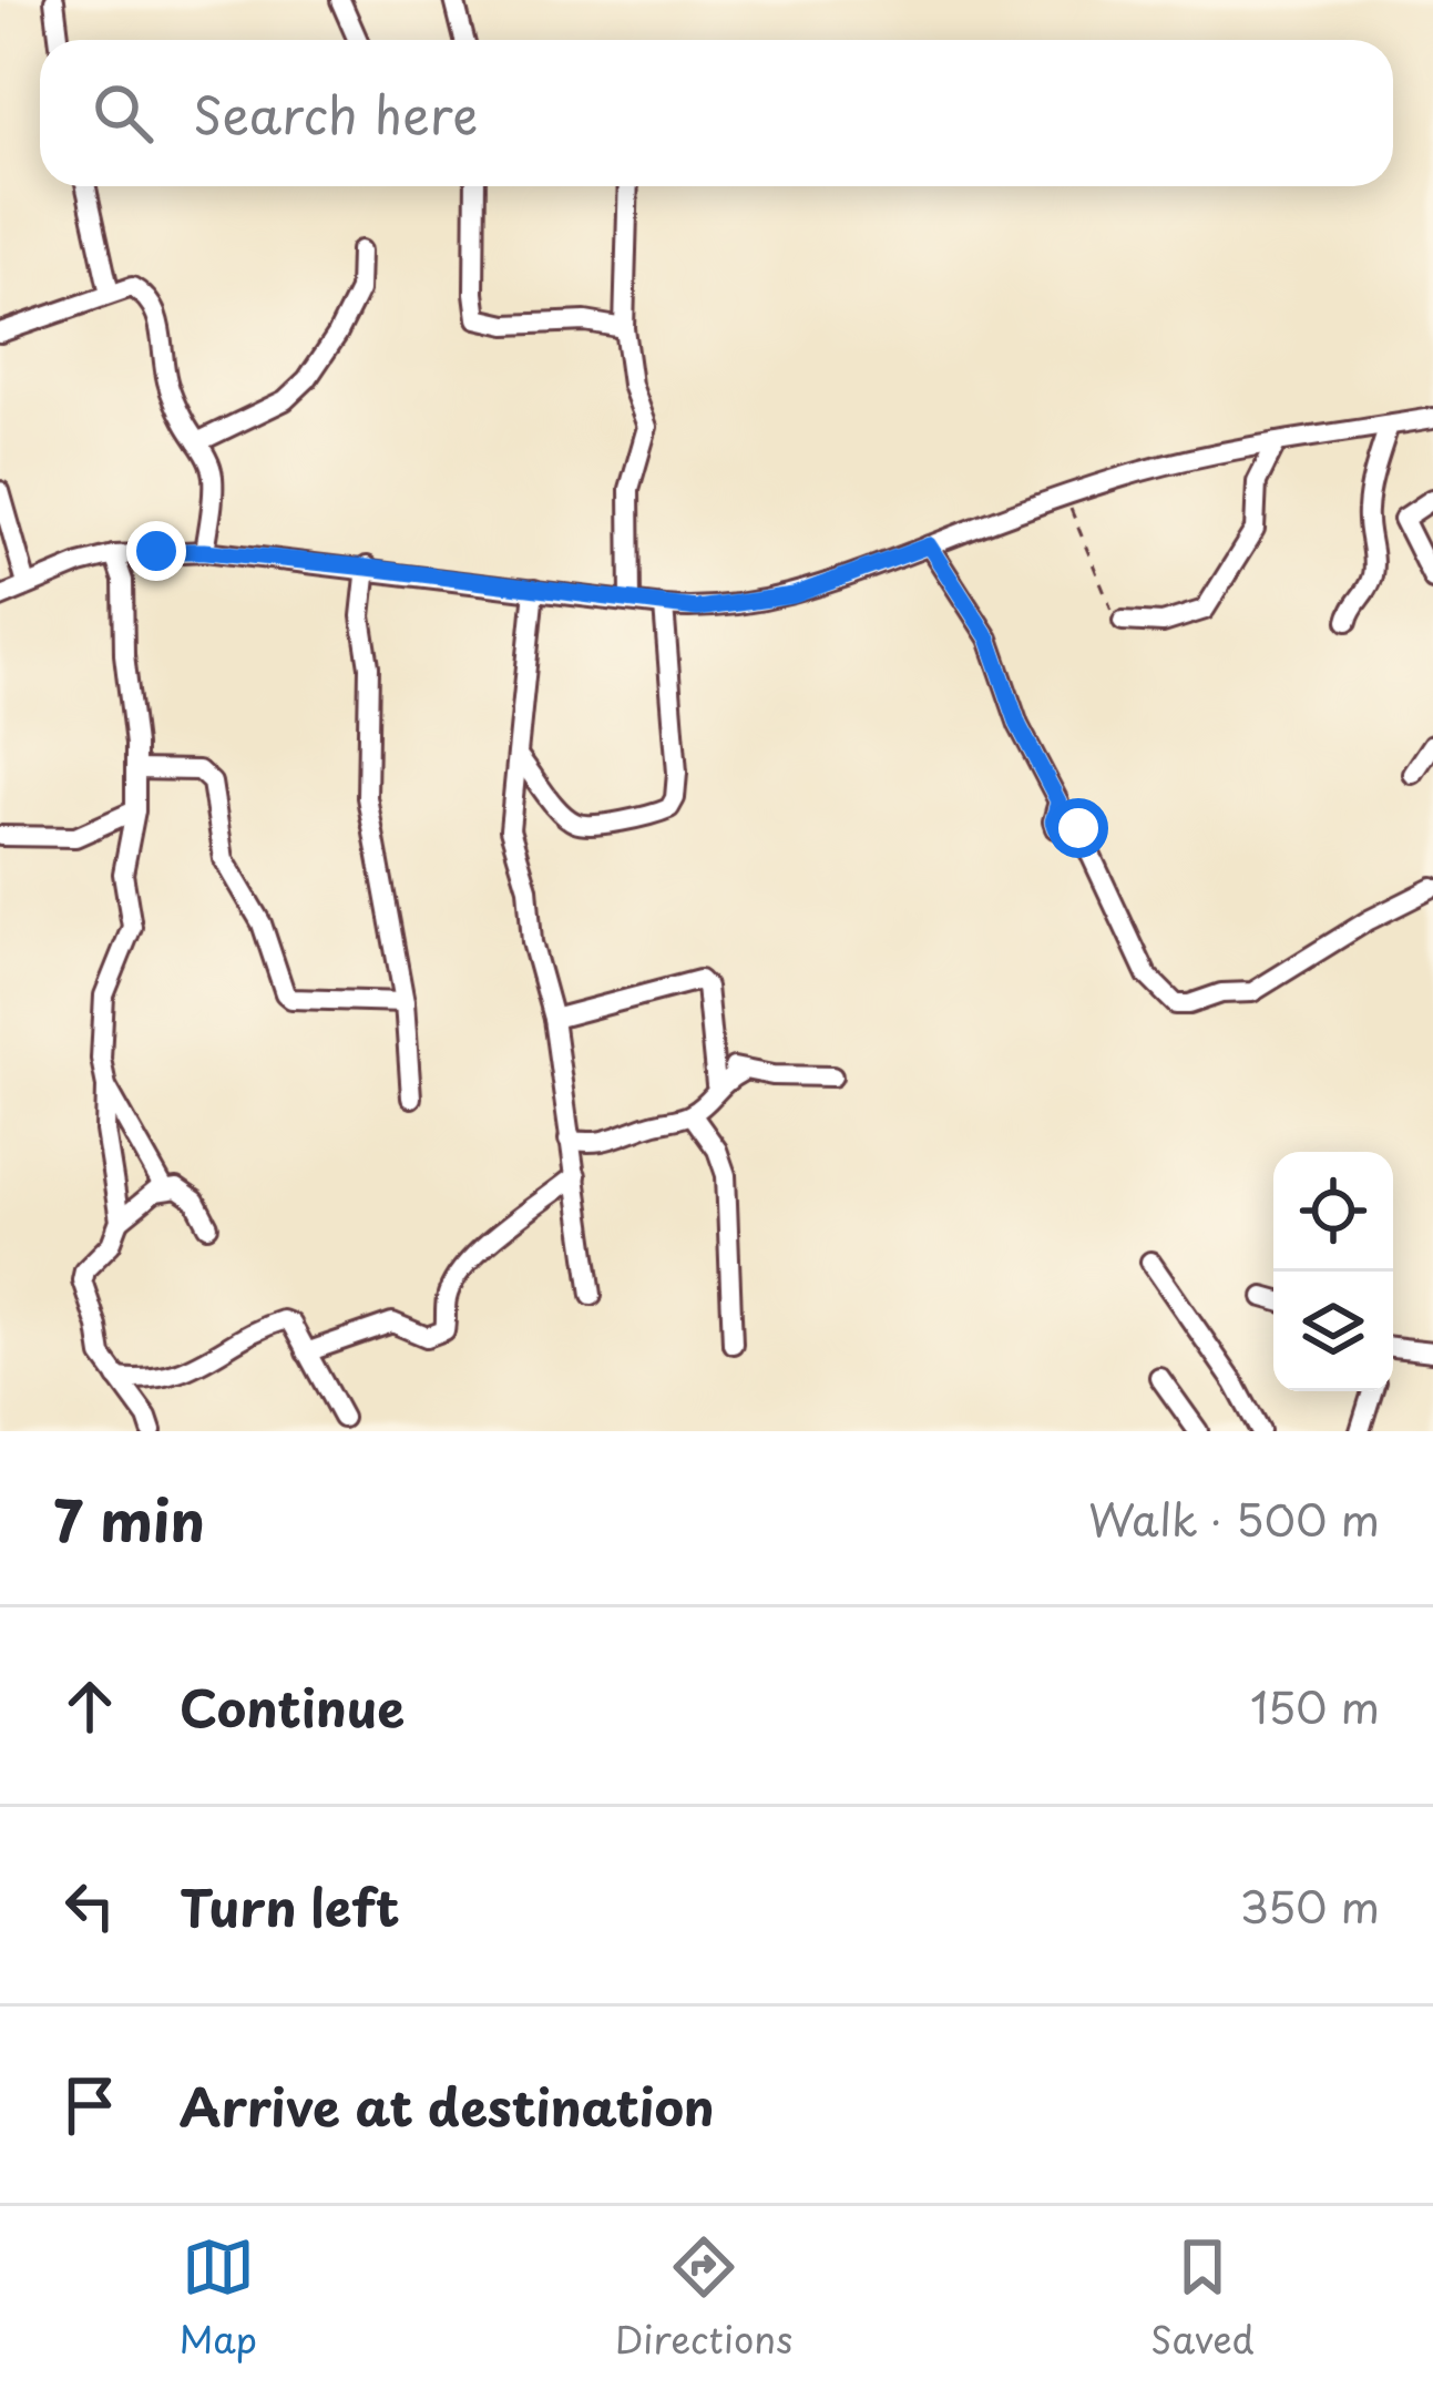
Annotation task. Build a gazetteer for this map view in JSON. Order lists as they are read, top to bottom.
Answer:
{
  "page": {
    "search": "Search here",
    "heading": ["7 min", "Walk · 500 m"],
    "list": [
      ["Continue", "150 m"],
      ["Turn left", "350 m"],
      "Arrive at destination"
    ],
    "nav": ["Map", "Directions", "Saved"]
  }
}
